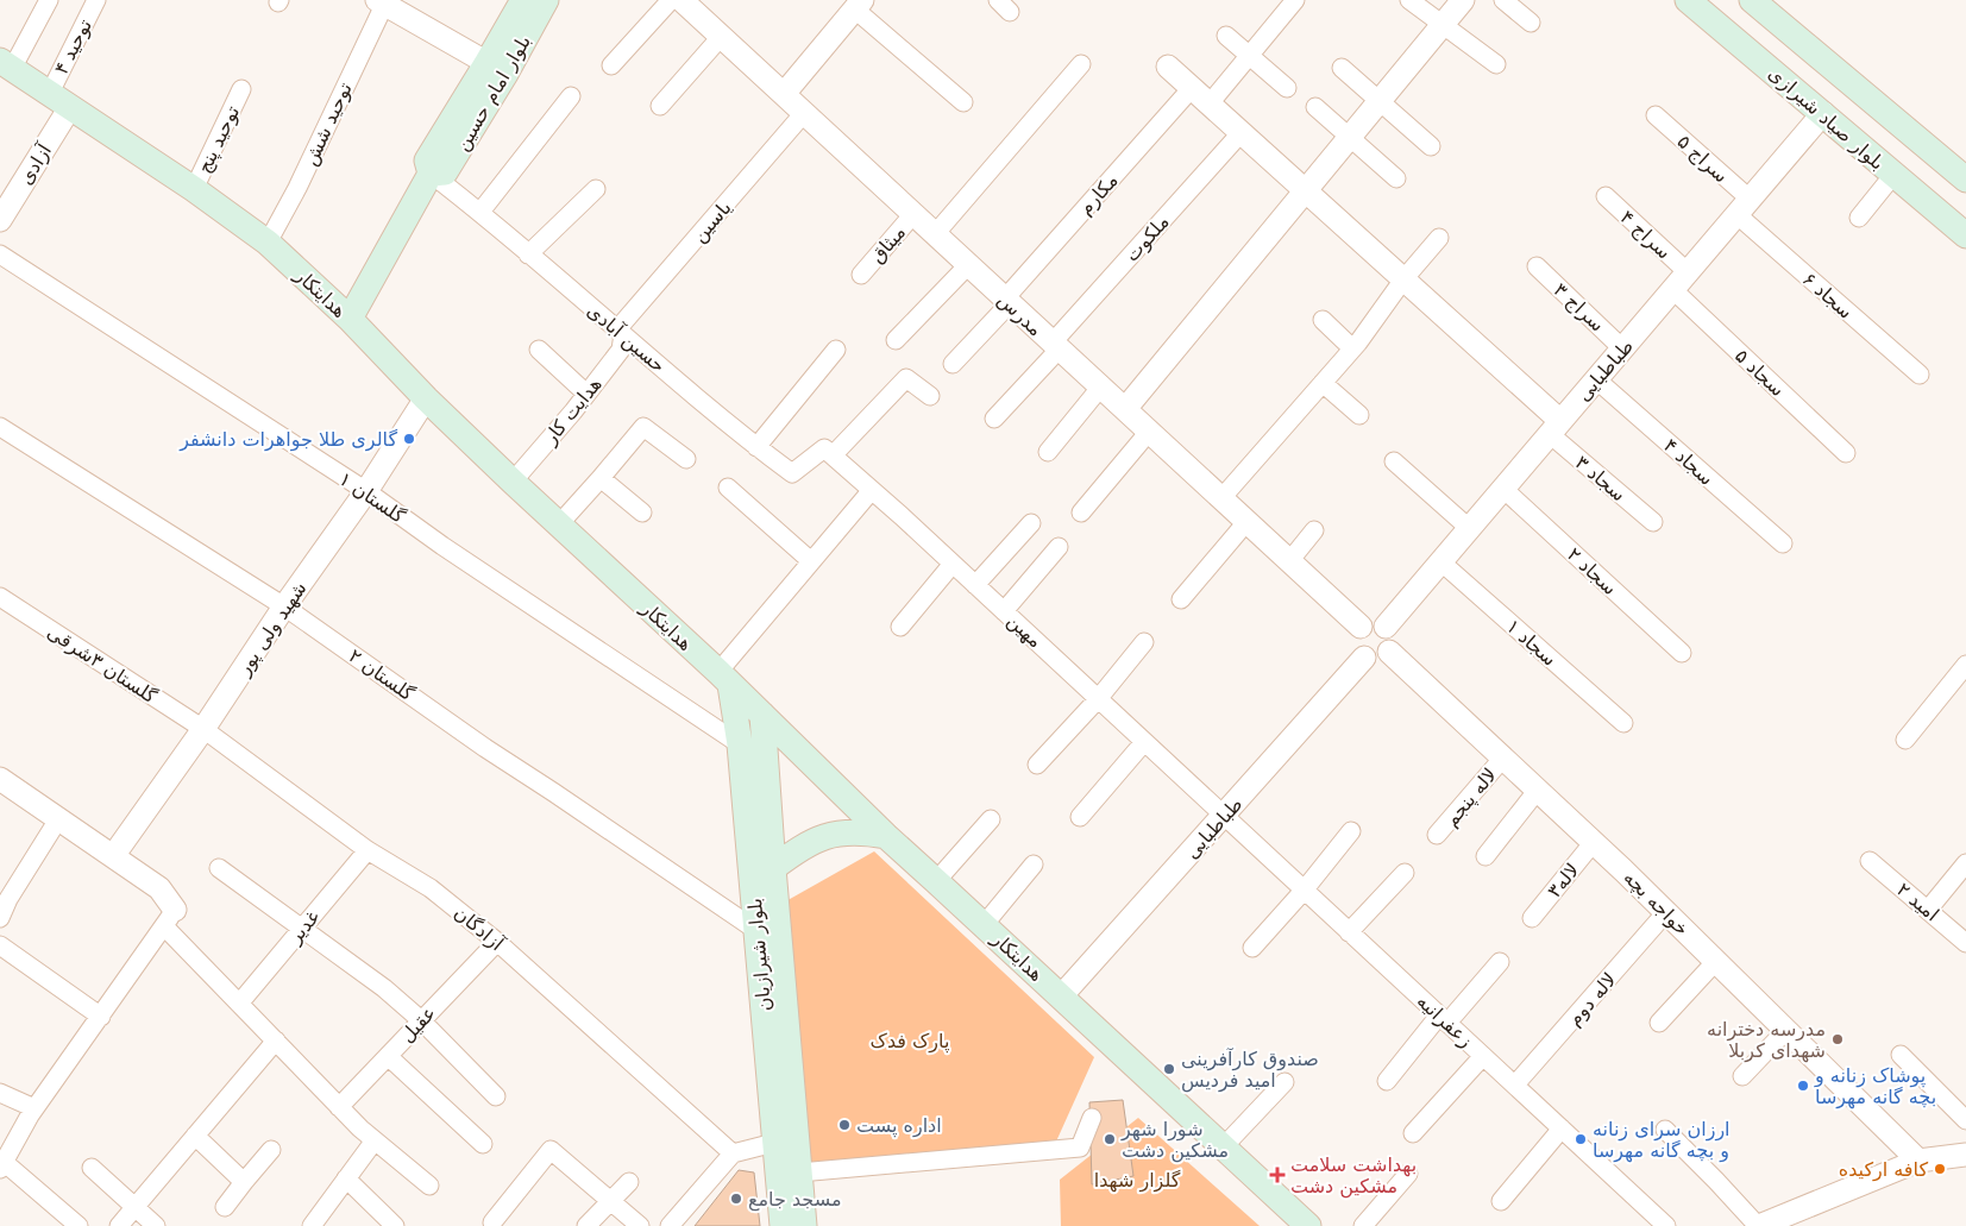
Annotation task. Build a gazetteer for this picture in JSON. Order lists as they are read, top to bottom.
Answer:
{
  "streets": {
    "main road": [
      "بلوار امام حسین",
      "بلوار صیاد شیرازی",
      "هدایتکار",
      "بلوار شیرازیان"
    ],
    "street": [
      "توحید ۴",
      "توحید شش",
      "توحید پنج",
      "سراج ۵",
      "آزادی",
      "مکارم",
      "یاسین",
      "سراج ۴",
      "ملکوت",
      "میثاق",
      "سجاد ۶",
      "سراج ۳",
      "مدرس",
      "حسین آبادی",
      "طباطبایی",
      "سجاد ۵",
      "هدایت کار",
      "سجاد ۴",
      "سجاد ۳",
      "گلستان ۱",
      "سجاد ۲",
      "شهید ولی پور",
      "مهین",
      "سجاد ۱",
      "گلستان ۳شرقی",
      "گلستان ۲",
      "لاله پنجم",
      "لاله۳",
      "امید ۲",
      "خواجه بچه",
      "غدیر",
      "آزادگان",
      "لاله دوم",
      "زعفرانیه",
      "عقیل"
    ]
  },
  "crossings": [
    ["توحید ۴", "هدایتکار"],
    ["بلوار امام حسین", "هدایتکار"],
    ["بلوار امام حسین", "حسین آبادی"],
    ["بلوار صیاد شیرازی", "طباطبایی"],
    ["توحید شش", "هدایتکار"],
    ["توحید پنج", "هدایتکار"],
    ["سراج ۵", "سجاد ۶"],
    ["سراج ۵", "طباطبایی"],
    ["آزادی", "هدایتکار"],
    ["مکارم", "مدرس"],
    ["یاسین", "مدرس"],
    ["یاسین", "حسین آبادی"],
    ["یاسین", "هدایت کار"],
    ["سراج ۴", "طباطبایی"],
    ["ملکوت", "مدرس"],
    ["میثاق", "مدرس"],
    ["هدایتکار", "طباطبایی"],
    ["هدایتکار", "هدایت کار"],
    ["هدایتکار", "شهید ولی پور"],
    ["هدایتکار", "بلوار شیرازیان"],
    ["سجاد ۶", "طباطبایی"],
    ["سراج ۳", "طباطبایی"],
    ["مدرس", "طباطبایی"],
    ["مدرس", "خواجه بچه"],
    ["حسین آبادی", "هدایت کار"],
    ["حسین آبادی", "مهین"],
    ["طباطبایی", "سجاد ۵"],
    ["طباطبایی", "سجاد ۴"],
    ["طباطبایی", "سجاد ۳"],
    ["طباطبایی", "سجاد ۲"],
    ["طباطبایی", "مهین"],
    ["طباطبایی", "سجاد ۱"],
    ["طباطبایی", "خواجه بچه"],
    ["طباطبایی", "زعفرانیه"],
    ["گلستان ۱", "شهید ولی پور"],
    ["گلستان ۱", "بلوار شیرازیان"],
    ["شهید ولی پور", "گلستان ۳شرقی"],
    ["شهید ولی پور", "گلستان ۲"],
    ["شهید ولی پور", "آزادگان"],
    ["مهین", "زعفرانیه"],
    ["گلستان ۳شرقی", "آزادگان"],
    ["گلستان ۲", "بلوار شیرازیان"],
    ["لاله پنجم", "خواجه بچه"],
    ["لاله۳", "خواجه بچه"],
    ["خواجه بچه", "لاله دوم"],
    ["غدیر", "آزادگان"],
    ["آزادگان", "عقیل"],
    ["لاله دوم", "زعفرانیه"]
  ],
  "parks": ["پارک فدک", "گلزار شهدا"],
  "places": {
    "other": [
      "گالری طلا جواهرات دانشفر",
      "مدرسه دخترانه شهدای کربلا",
      "صندوق کارآفرینی امید فردیس",
      "پوشاک زنانه و بچه گانه مهرسا",
      "اداره پست",
      "شورا شهر مشکین دشت",
      "ارزان سرای زنانه و بچه گانه مهرسا",
      "کافه ارکیده",
      "مسجد جامع"
    ],
    "health": ["بهداشت سلامت مشکین دشت"]
  }
}
